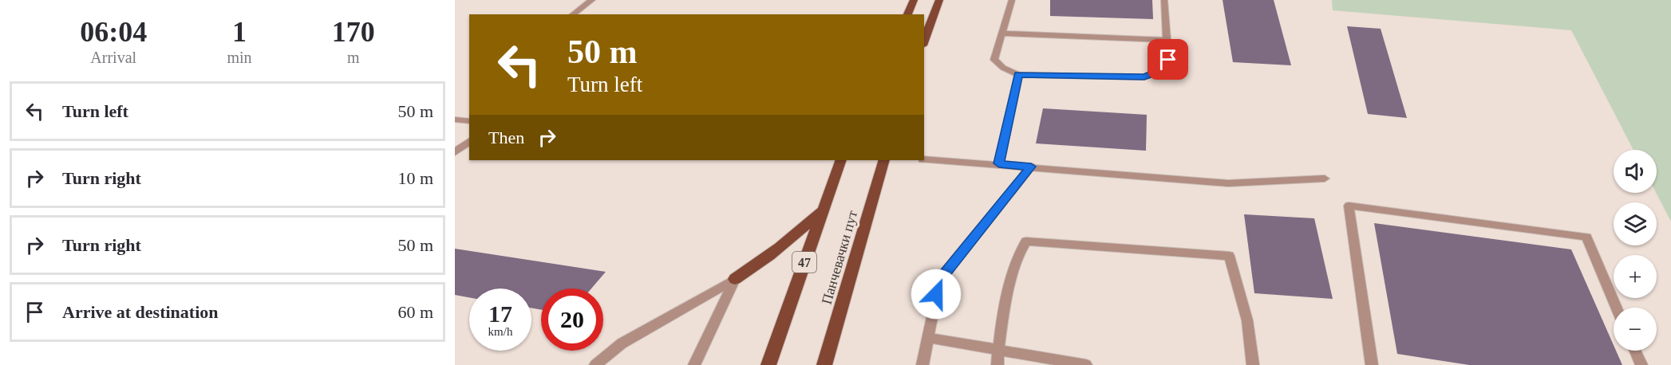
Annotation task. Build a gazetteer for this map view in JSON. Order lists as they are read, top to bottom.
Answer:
{
  "streets": {
    "main road": ["Панчевачки пут", "47"]
  },
  "page": {
    "eta": [
      "06:04",
      "Arrival",
      "1",
      "min",
      "170",
      "m"
    ],
    "turn": ["50 m", "Turn left"],
    "list": [
      {
        "name": "Turn left",
        "value": "50 m"
      },
      {
        "name": "Turn right",
        "value": "10 m"
      },
      {
        "name": "Turn right",
        "value": "50 m"
      },
      {
        "name": "Arrive at destination",
        "value": "60 m"
      }
    ],
    "then": "Then",
    "map_buttons": ["+", "−"],
    "speed": "17 km/h",
    "limit": "20"
  }
}
